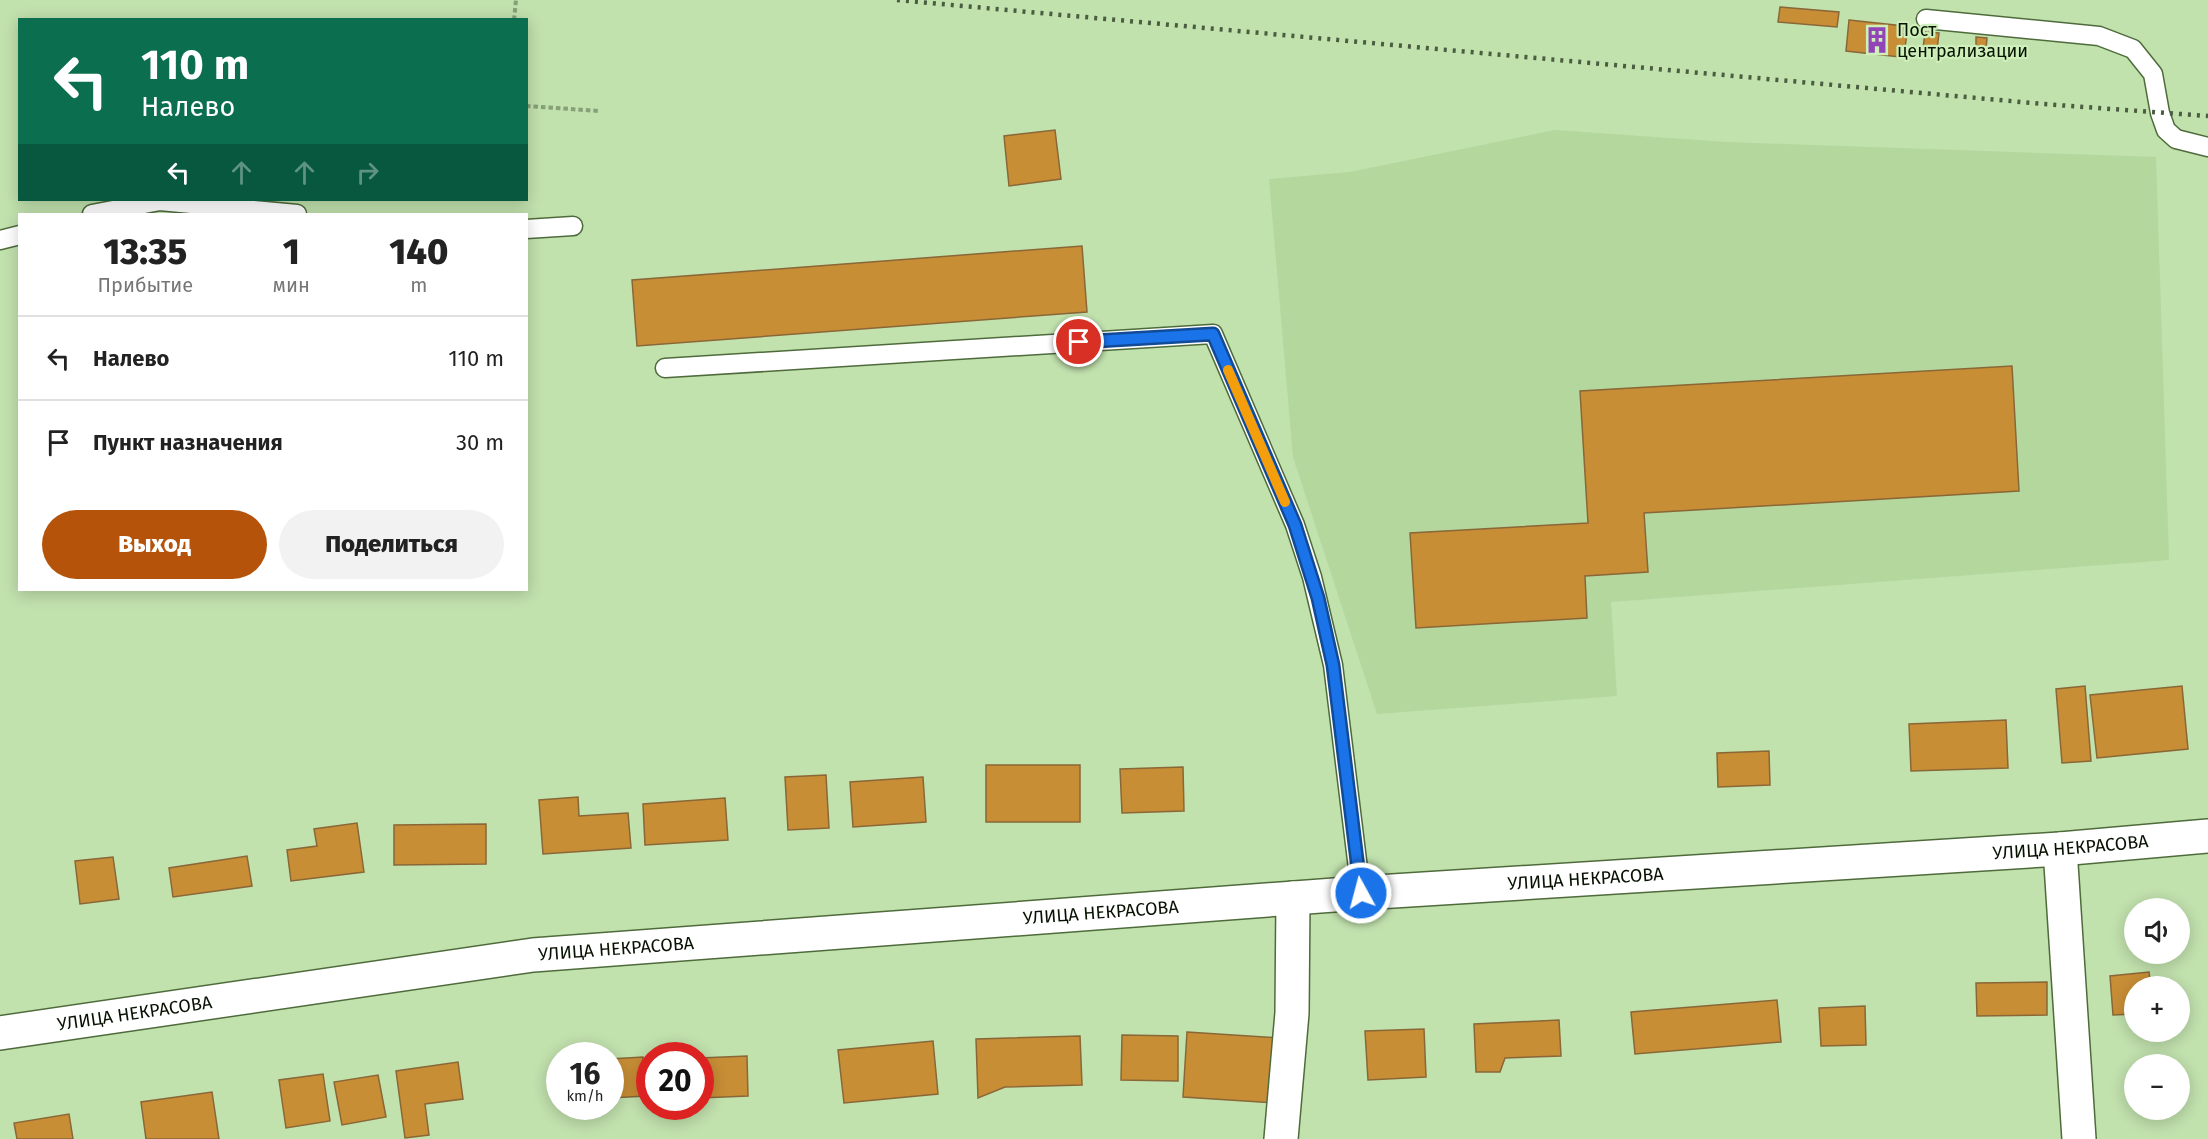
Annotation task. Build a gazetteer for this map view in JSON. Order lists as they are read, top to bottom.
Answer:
{
  "streets": {
    "street": ["УЛИЦА НЕКРАСОВА"]
  },
  "places": {
    "building": ["Пост централизации"]
  },
  "page": {
    "turn": ["110 m", "Налево"],
    "eta": [
      "13:35",
      "Прибытие",
      "1",
      "мин",
      "140",
      "m"
    ],
    "list": [
      {
        "name": "Налево",
        "value": "110 m"
      },
      {
        "name": "Пункт назначения",
        "value": "30 m"
      }
    ],
    "buttons": ["Выход", "Поделиться"],
    "map_buttons": ["+", "−"],
    "speed": "16 km/h",
    "limit": "20"
  }
}
